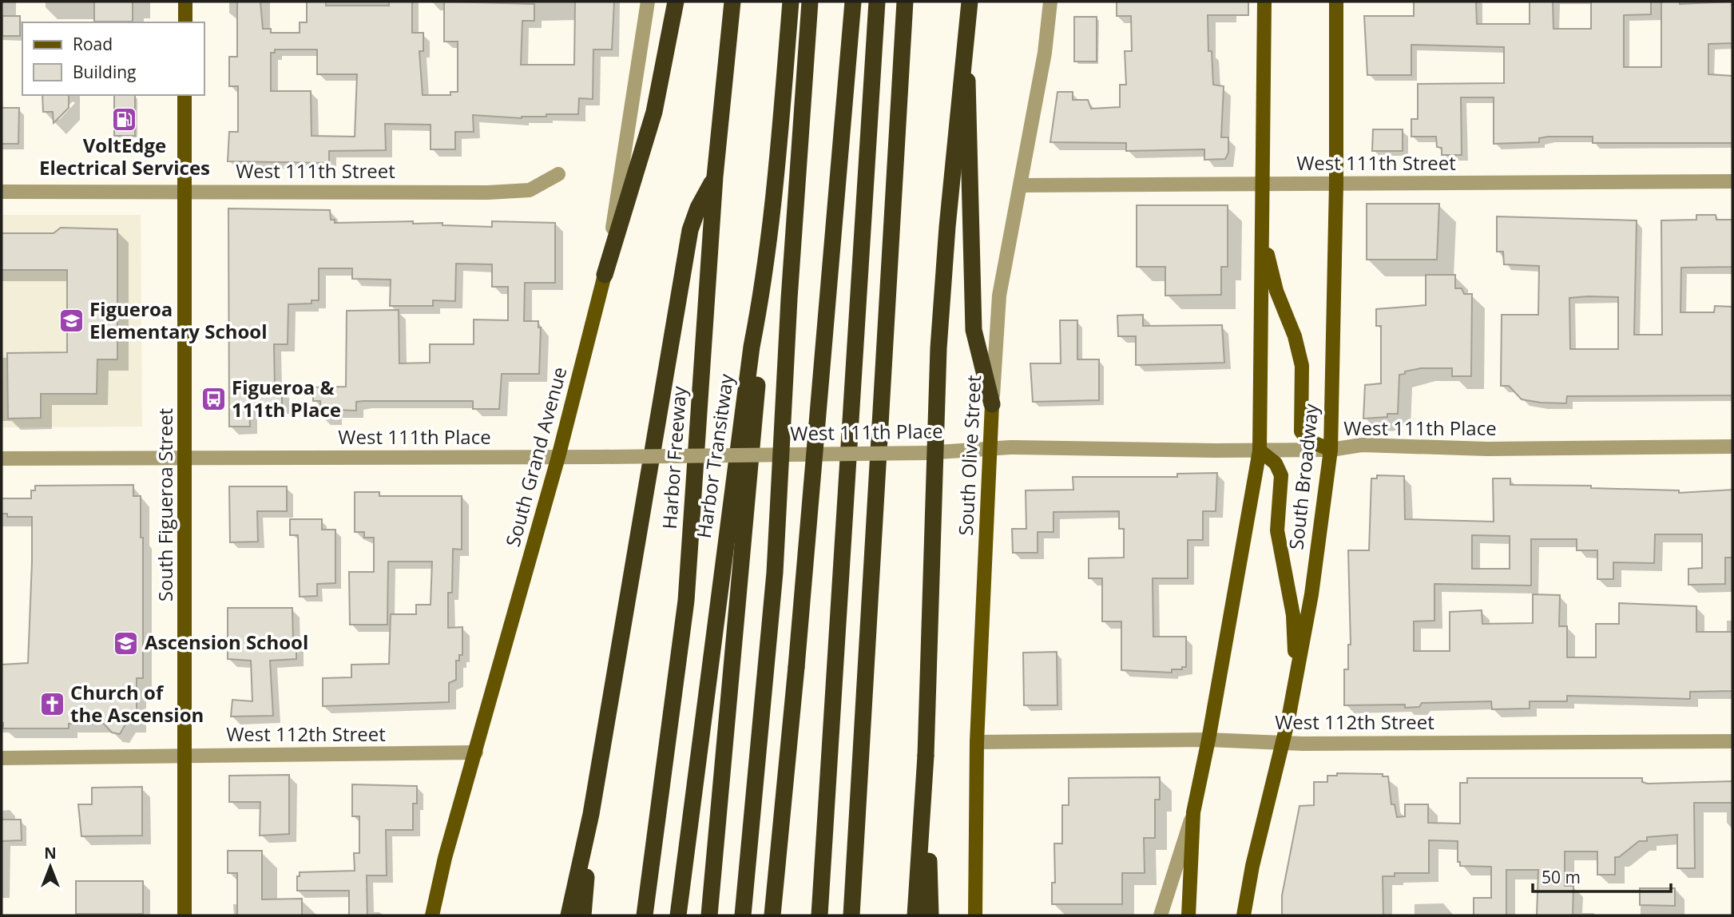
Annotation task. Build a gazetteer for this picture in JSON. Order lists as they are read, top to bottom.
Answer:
{
  "streets": {
    "highway": ["Harbor Transitway", "Harbor Freeway"],
    "main road": [
      "South Olive Street",
      "South Grand Avenue",
      "South Broadway",
      "South Figueroa Street"
    ],
    "street": ["West 111th Street", "West 111th Place", "West 112th Street"]
  },
  "crossings": [
    ["West 111th Street", "South Olive Street"],
    ["West 111th Street", "South Broadway"],
    ["West 111th Street", "South Figueroa Street"],
    ["West 111th Place", "South Olive Street"],
    ["West 111th Place", "South Grand Avenue"],
    ["West 111th Place", "South Broadway"],
    ["West 111th Place", "South Figueroa Street"],
    ["South Olive Street", "West 112th Street"],
    ["South Grand Avenue", "West 112th Street"],
    ["South Broadway", "West 112th Street"],
    ["South Figueroa Street", "West 112th Street"]
  ],
  "places": {
    "fuel station": ["VoltEdge Electrical Services"],
    "school or university": ["Figueroa Elementary School", "Ascension School"],
    "bus stop": ["Figueroa & 111th Place"],
    "church": ["Church of the Ascension"]
  },
  "legend": ["Road", "Building"],
  "scale_bar": "50 m",
  "north": "top"
}
